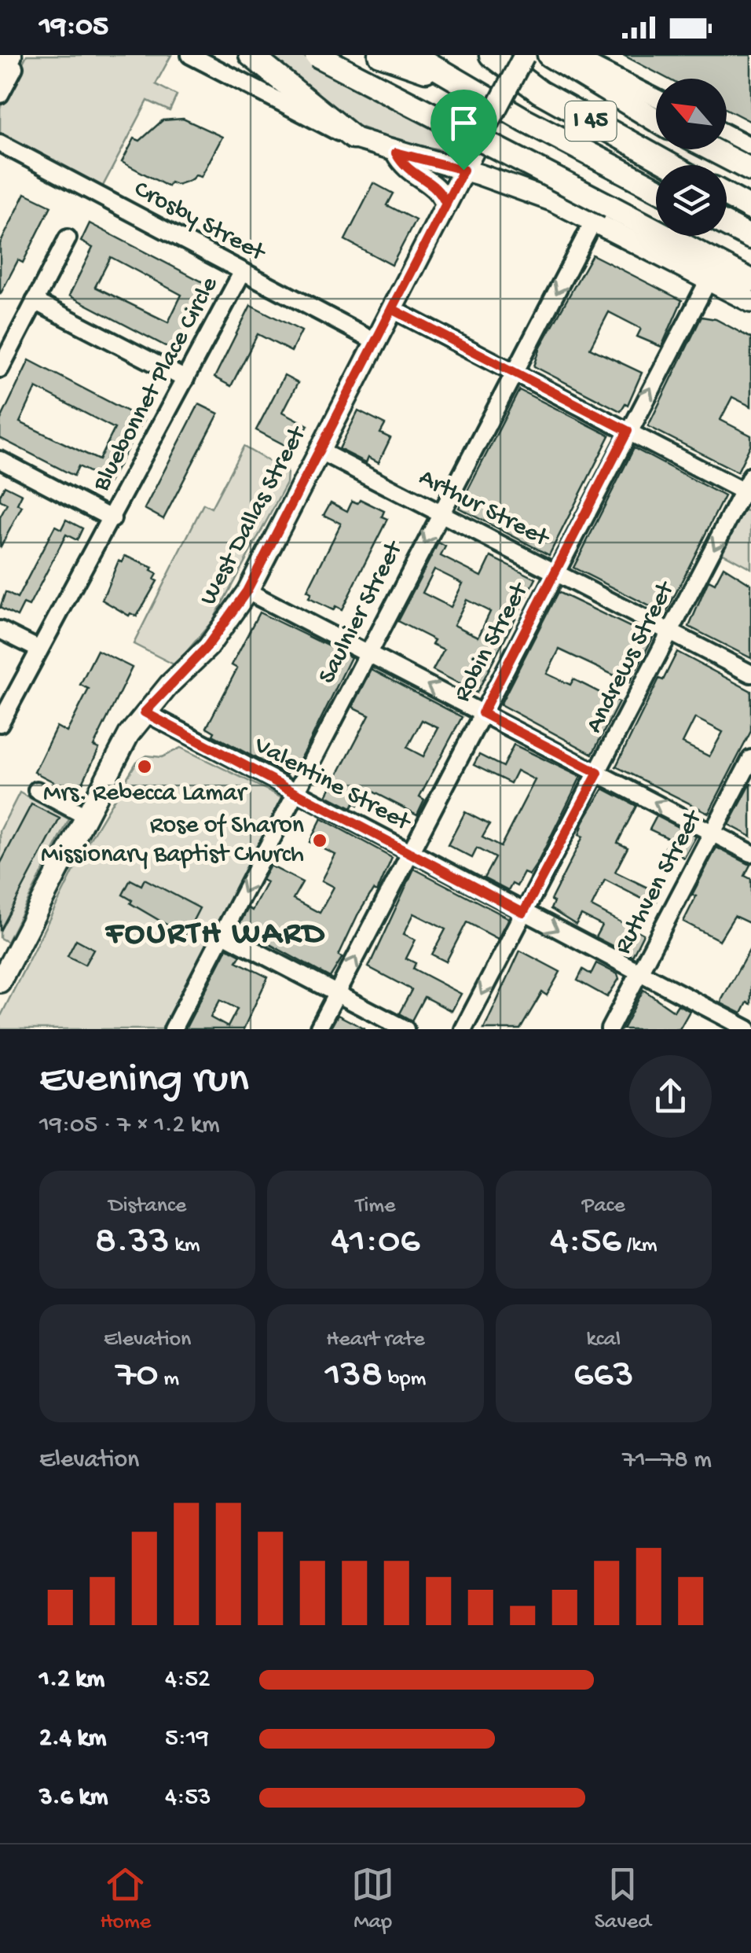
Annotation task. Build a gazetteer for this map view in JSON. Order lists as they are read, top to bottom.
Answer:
{
  "streets": {
    "highway": ["I 45"],
    "main road": ["West Dallas Street"],
    "street": [
      "Crosby Street",
      "Bluebonnet Place Circle",
      "Arthur Street",
      "Saulnier Street",
      "Robin Street",
      "Andrews Street",
      "Valentine Street",
      "Ruthven Street"
    ]
  },
  "crossings": [
    ["Crosby Street", "Bluebonnet Place Circle"],
    ["Crosby Street", "West Dallas Street"],
    ["Arthur Street", "West Dallas Street"],
    ["Arthur Street", "Saulnier Street"],
    ["Arthur Street", "Robin Street"],
    ["Arthur Street", "Andrews Street"],
    ["West Dallas Street", "Valentine Street"],
    ["Saulnier Street", "Valentine Street"],
    ["Robin Street", "Valentine Street"],
    ["Andrews Street", "Valentine Street"],
    ["Valentine Street", "Ruthven Street"]
  ],
  "one_way": ["Saulnier Street", "Robin Street", "Andrews Street"],
  "districts": ["FOURTH WARD"],
  "places": ["Mrs. Rebecca Lamar", "Rose of Sharon Missionary Baptist Church"],
  "north": "top left",
  "page": {
    "status": "19:05",
    "heading": ["Evening run", "19:05 · 7 × 1.2 km"],
    "stats": [
      ["Distance", "8.33 km"],
      ["Time", "41:06"],
      ["Pace", "4:56 /km"],
      ["Elevation", "70 m"],
      ["Heart rate", "138 bpm"],
      ["kcal", "663"]
    ],
    "chart": ["Elevation", "71–78 m"],
    "list": [
      {
        "name": "1.2 km",
        "note": "4:52"
      },
      {
        "name": "2.4 km",
        "note": "5:19"
      },
      {
        "name": "3.6 km",
        "note": "4:53"
      }
    ],
    "tabs": ["Home", "Map", "Saved"]
  }
}
